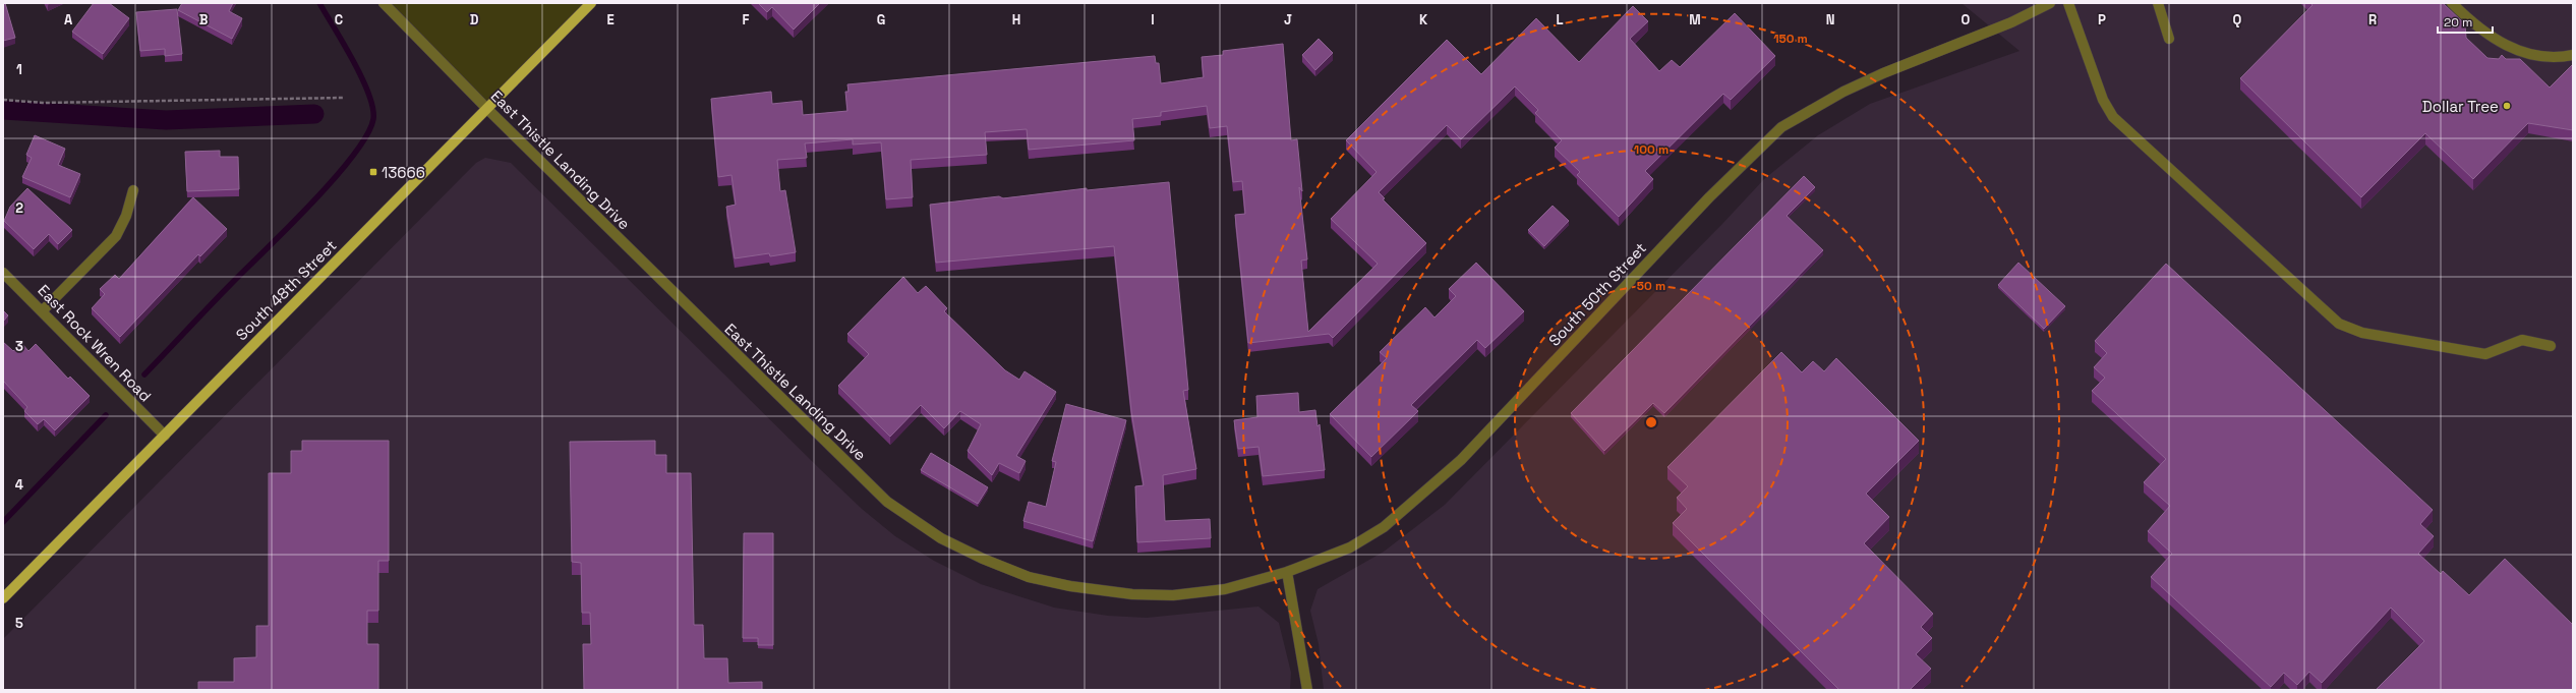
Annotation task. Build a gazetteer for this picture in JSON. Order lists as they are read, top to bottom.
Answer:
{
  "streets": {
    "main road": ["South 48th Street"],
    "street": ["East Thistle Landing Drive", "South 50th Street", "East Rock Wren Road"]
  },
  "crossings": [
    ["East Thistle Landing Drive", "South 48th Street"],
    ["East Thistle Landing Drive", "South 50th Street"],
    ["South 48th Street", "East Rock Wren Road"]
  ],
  "places": {
    "other": ["Dollar Tree"],
    "transit": ["13666"]
  },
  "scale_bar": "20 m",
  "grid": {
    "columns": [
      "A",
      "B",
      "C",
      "D",
      "E",
      "F",
      "G",
      "H",
      "I",
      "J",
      "K",
      "L",
      "M",
      "N",
      "O",
      "P",
      "Q",
      "R"
    ],
    "rows": [
      "1",
      "2",
      "3",
      "4",
      "5"
    ]
  },
  "rings": ["150 m", "100 m", "50 m"]
}
